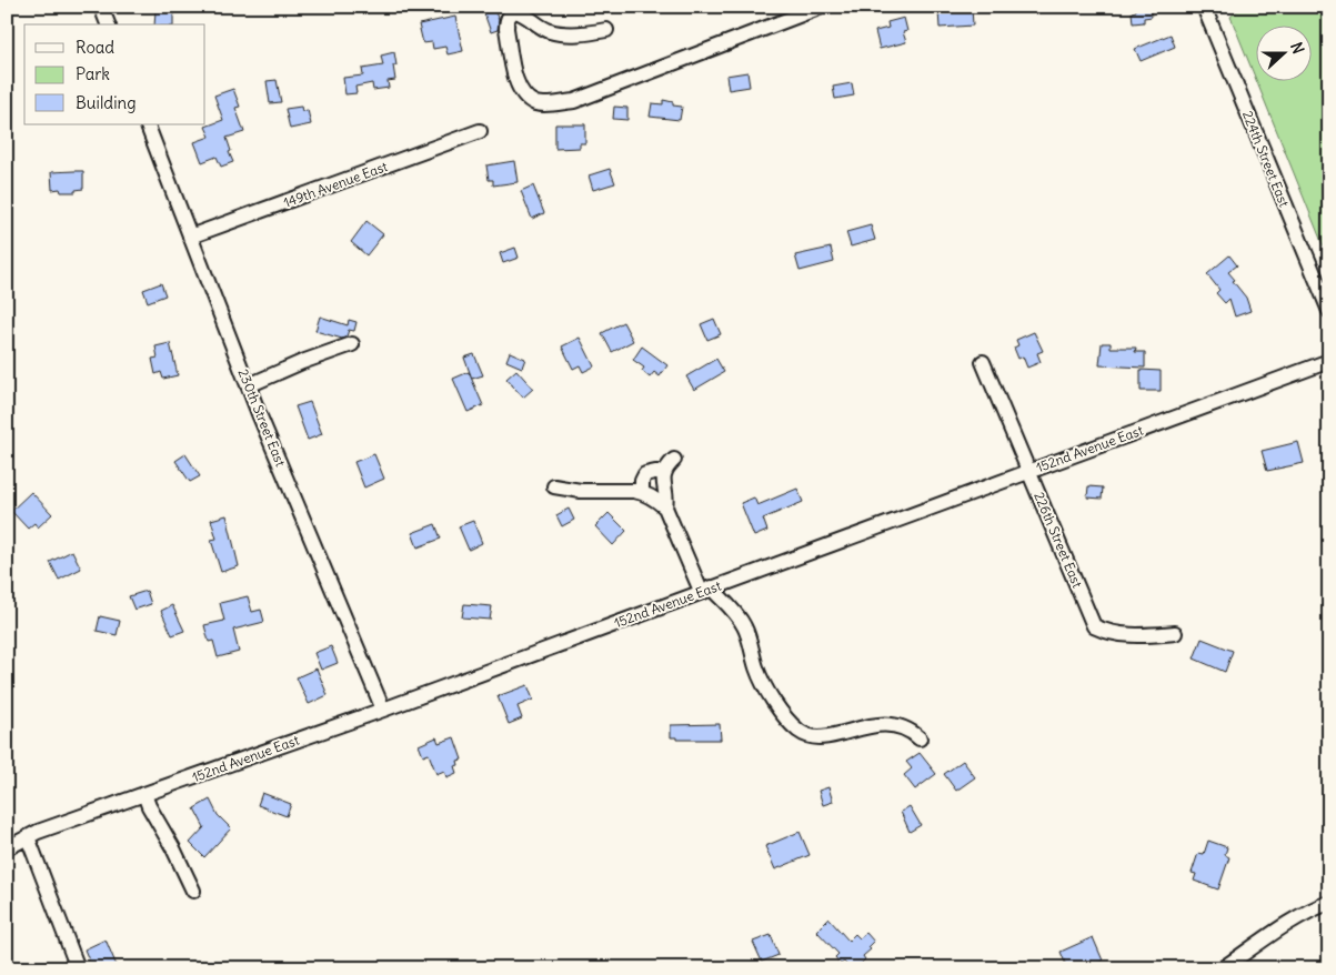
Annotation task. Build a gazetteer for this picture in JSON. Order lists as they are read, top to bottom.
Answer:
{
  "streets": {
    "street": [
      "224th Street East",
      "149th Avenue East",
      "230th Street East",
      "152nd Avenue East",
      "226th Street East"
    ]
  },
  "crossings": [
    ["149th Avenue East", "230th Street East"],
    ["230th Street East", "152nd Avenue East"],
    ["152nd Avenue East", "226th Street East"]
  ],
  "legend": ["Road", "Park", "Building"],
  "north": "right"
}
